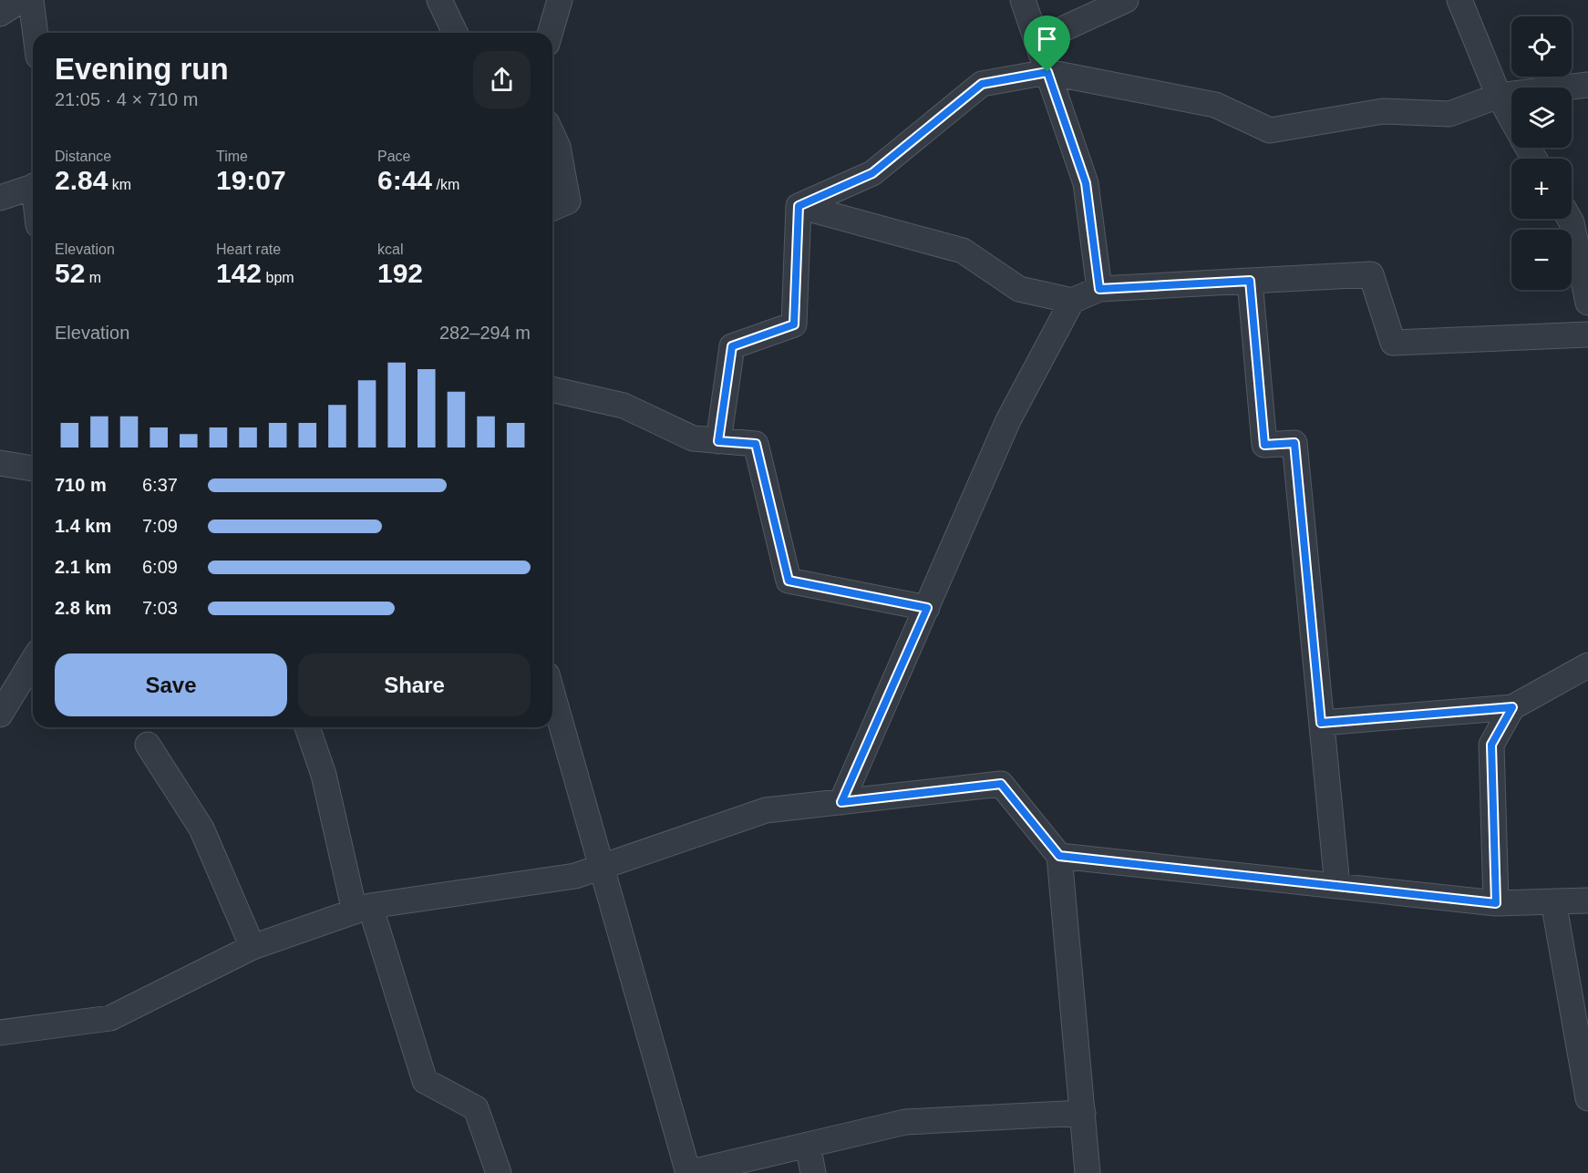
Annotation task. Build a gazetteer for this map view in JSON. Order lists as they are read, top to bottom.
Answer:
{
  "page": {
    "map_buttons": ["+", "−"],
    "heading": ["Evening run", "21:05 · 4 × 710 m"],
    "stats": [
      ["Distance", "2.84 km"],
      ["Time", "19:07"],
      ["Pace", "6:44 /km"],
      ["Elevation", "52 m"],
      ["Heart rate", "142 bpm"],
      ["kcal", "192"]
    ],
    "chart": ["Elevation", "282–294 m"],
    "list": [
      {
        "name": "710 m",
        "note": "6:37"
      },
      {
        "name": "1.4 km",
        "note": "7:09"
      },
      {
        "name": "2.1 km",
        "note": "6:09"
      },
      {
        "name": "2.8 km",
        "note": "7:03"
      }
    ],
    "buttons": ["Save", "Share"]
  }
}
